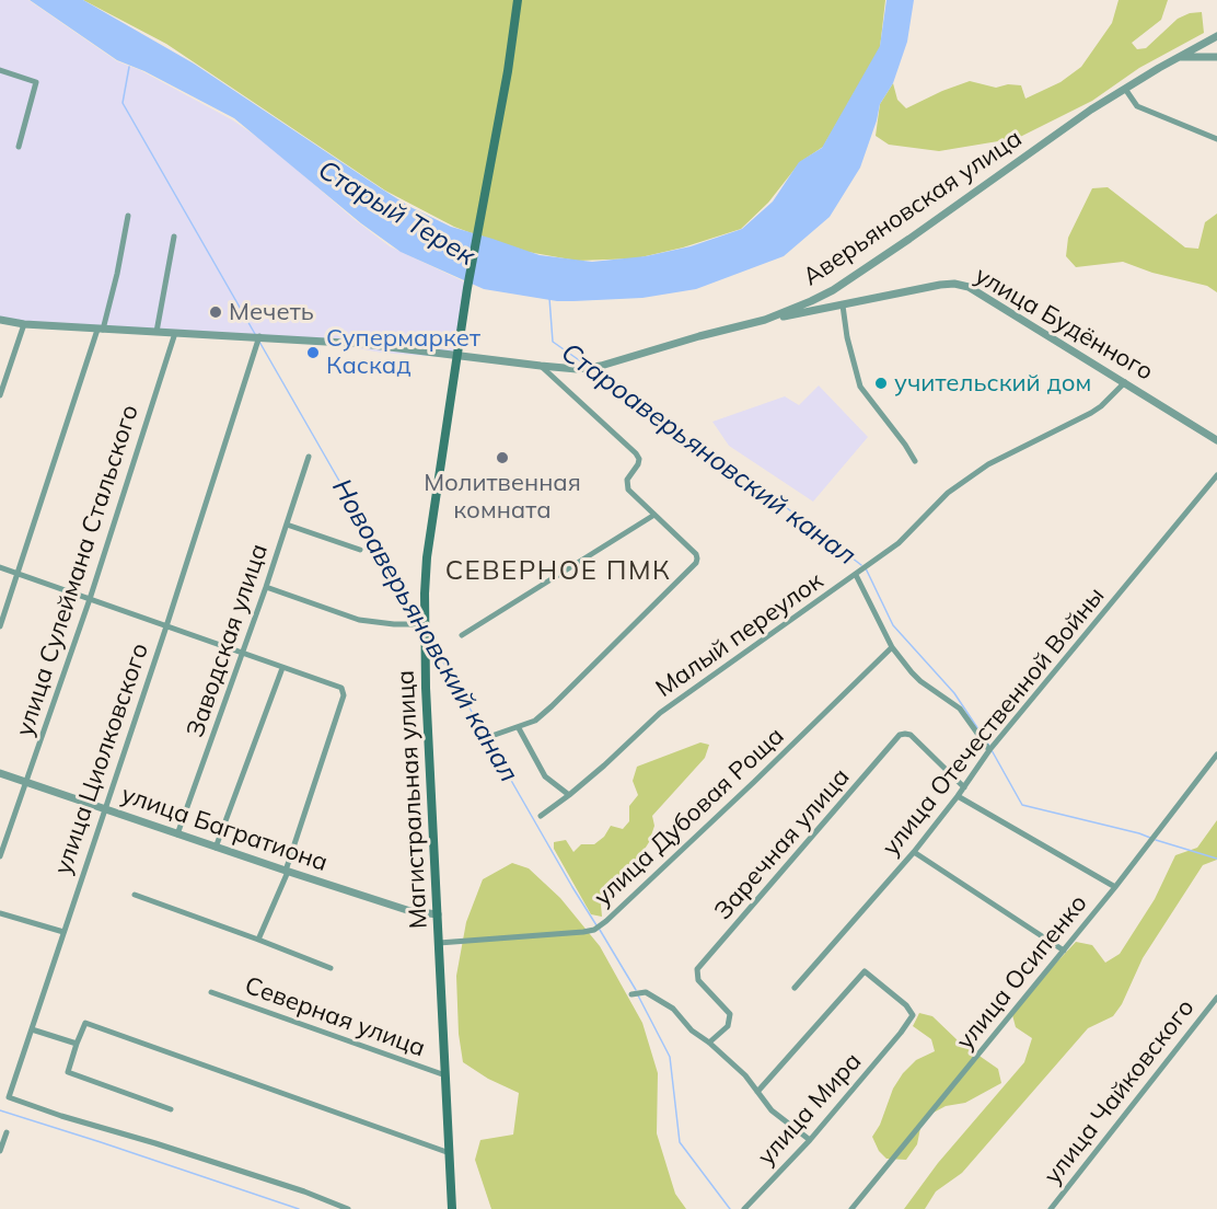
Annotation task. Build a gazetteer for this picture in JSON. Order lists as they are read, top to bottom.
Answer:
{
  "streets": {
    "main road": ["Магистральная улица"],
    "street": [
      "Аверьяновская улица",
      "улица Будённого",
      "улица Сулеймана Стальского",
      "Малый переулок",
      "Заводская улица",
      "улица Отечественной Войны",
      "улица Циолковского",
      "улица Дубовая Роща",
      "улица Багратиона",
      "Заречная улица",
      "улица Осипенко",
      "Северная улица",
      "улица Чайковского",
      "улица Мира"
    ]
  },
  "crossings": [
    ["Аверьяновская улица", "улица Будённого"],
    ["Аверьяновская улица", "улица Сулеймана Стальского"],
    ["Аверьяновская улица", "улица Циолковского"],
    ["Аверьяновская улица", "Магистральная улица"],
    ["улица Будённого", "Малый переулок"],
    ["улица Сулеймана Стальского", "улица Багратиона"],
    ["Заводская улица", "улица Багратиона"],
    ["улица Отечественной Войны", "Заречная улица"],
    ["улица Циолковского", "улица Багратиона"],
    ["Магистральная улица", "улица Дубовая Роща"],
    ["Магистральная улица", "улица Багратиона"],
    ["Магистральная улица", "Северная улица"]
  ],
  "districts": ["СЕВЕРНОЕ ПМК"],
  "water": ["Старый Терек", "Староаверьяновский канал", "Новоаверьяновский канал"],
  "places": [
    "Мечеть",
    "Супермаркет Каскад",
    "учительский дом",
    "Молитвенная комната"
  ]
}
